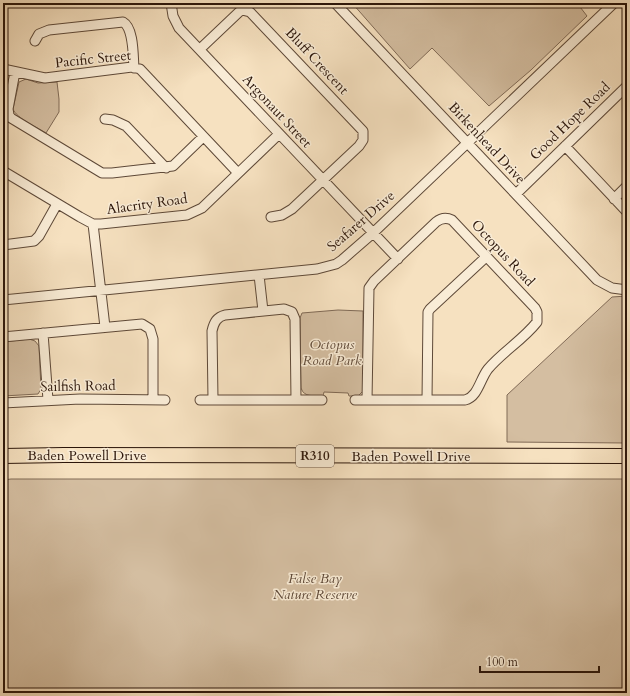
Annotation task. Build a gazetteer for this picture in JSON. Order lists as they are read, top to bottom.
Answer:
{
  "streets": {
    "main road": ["Baden Powell Drive", "R310"],
    "street": [
      "Pacific Street",
      "Bluff Crescent",
      "Argonaut Street",
      "Good Hope Road",
      "Birkenhead Drive",
      "Alacrity Road",
      "Seafarer Drive",
      "Octopus Road",
      "Sailfish Road"
    ]
  },
  "crossings": [
    ["Pacific Street", "Alacrity Road"],
    ["Bluff Crescent", "Argonaut Street"],
    ["Argonaut Street", "Alacrity Road"],
    ["Argonaut Street", "Seafarer Drive"],
    ["Argonaut Street", "Octopus Road"],
    ["Good Hope Road", "Birkenhead Drive"],
    ["Birkenhead Drive", "Seafarer Drive"]
  ],
  "parks": ["Octopus Road Park", "False Bay Nature Reserve"],
  "scale_bar": "100 m"
}
